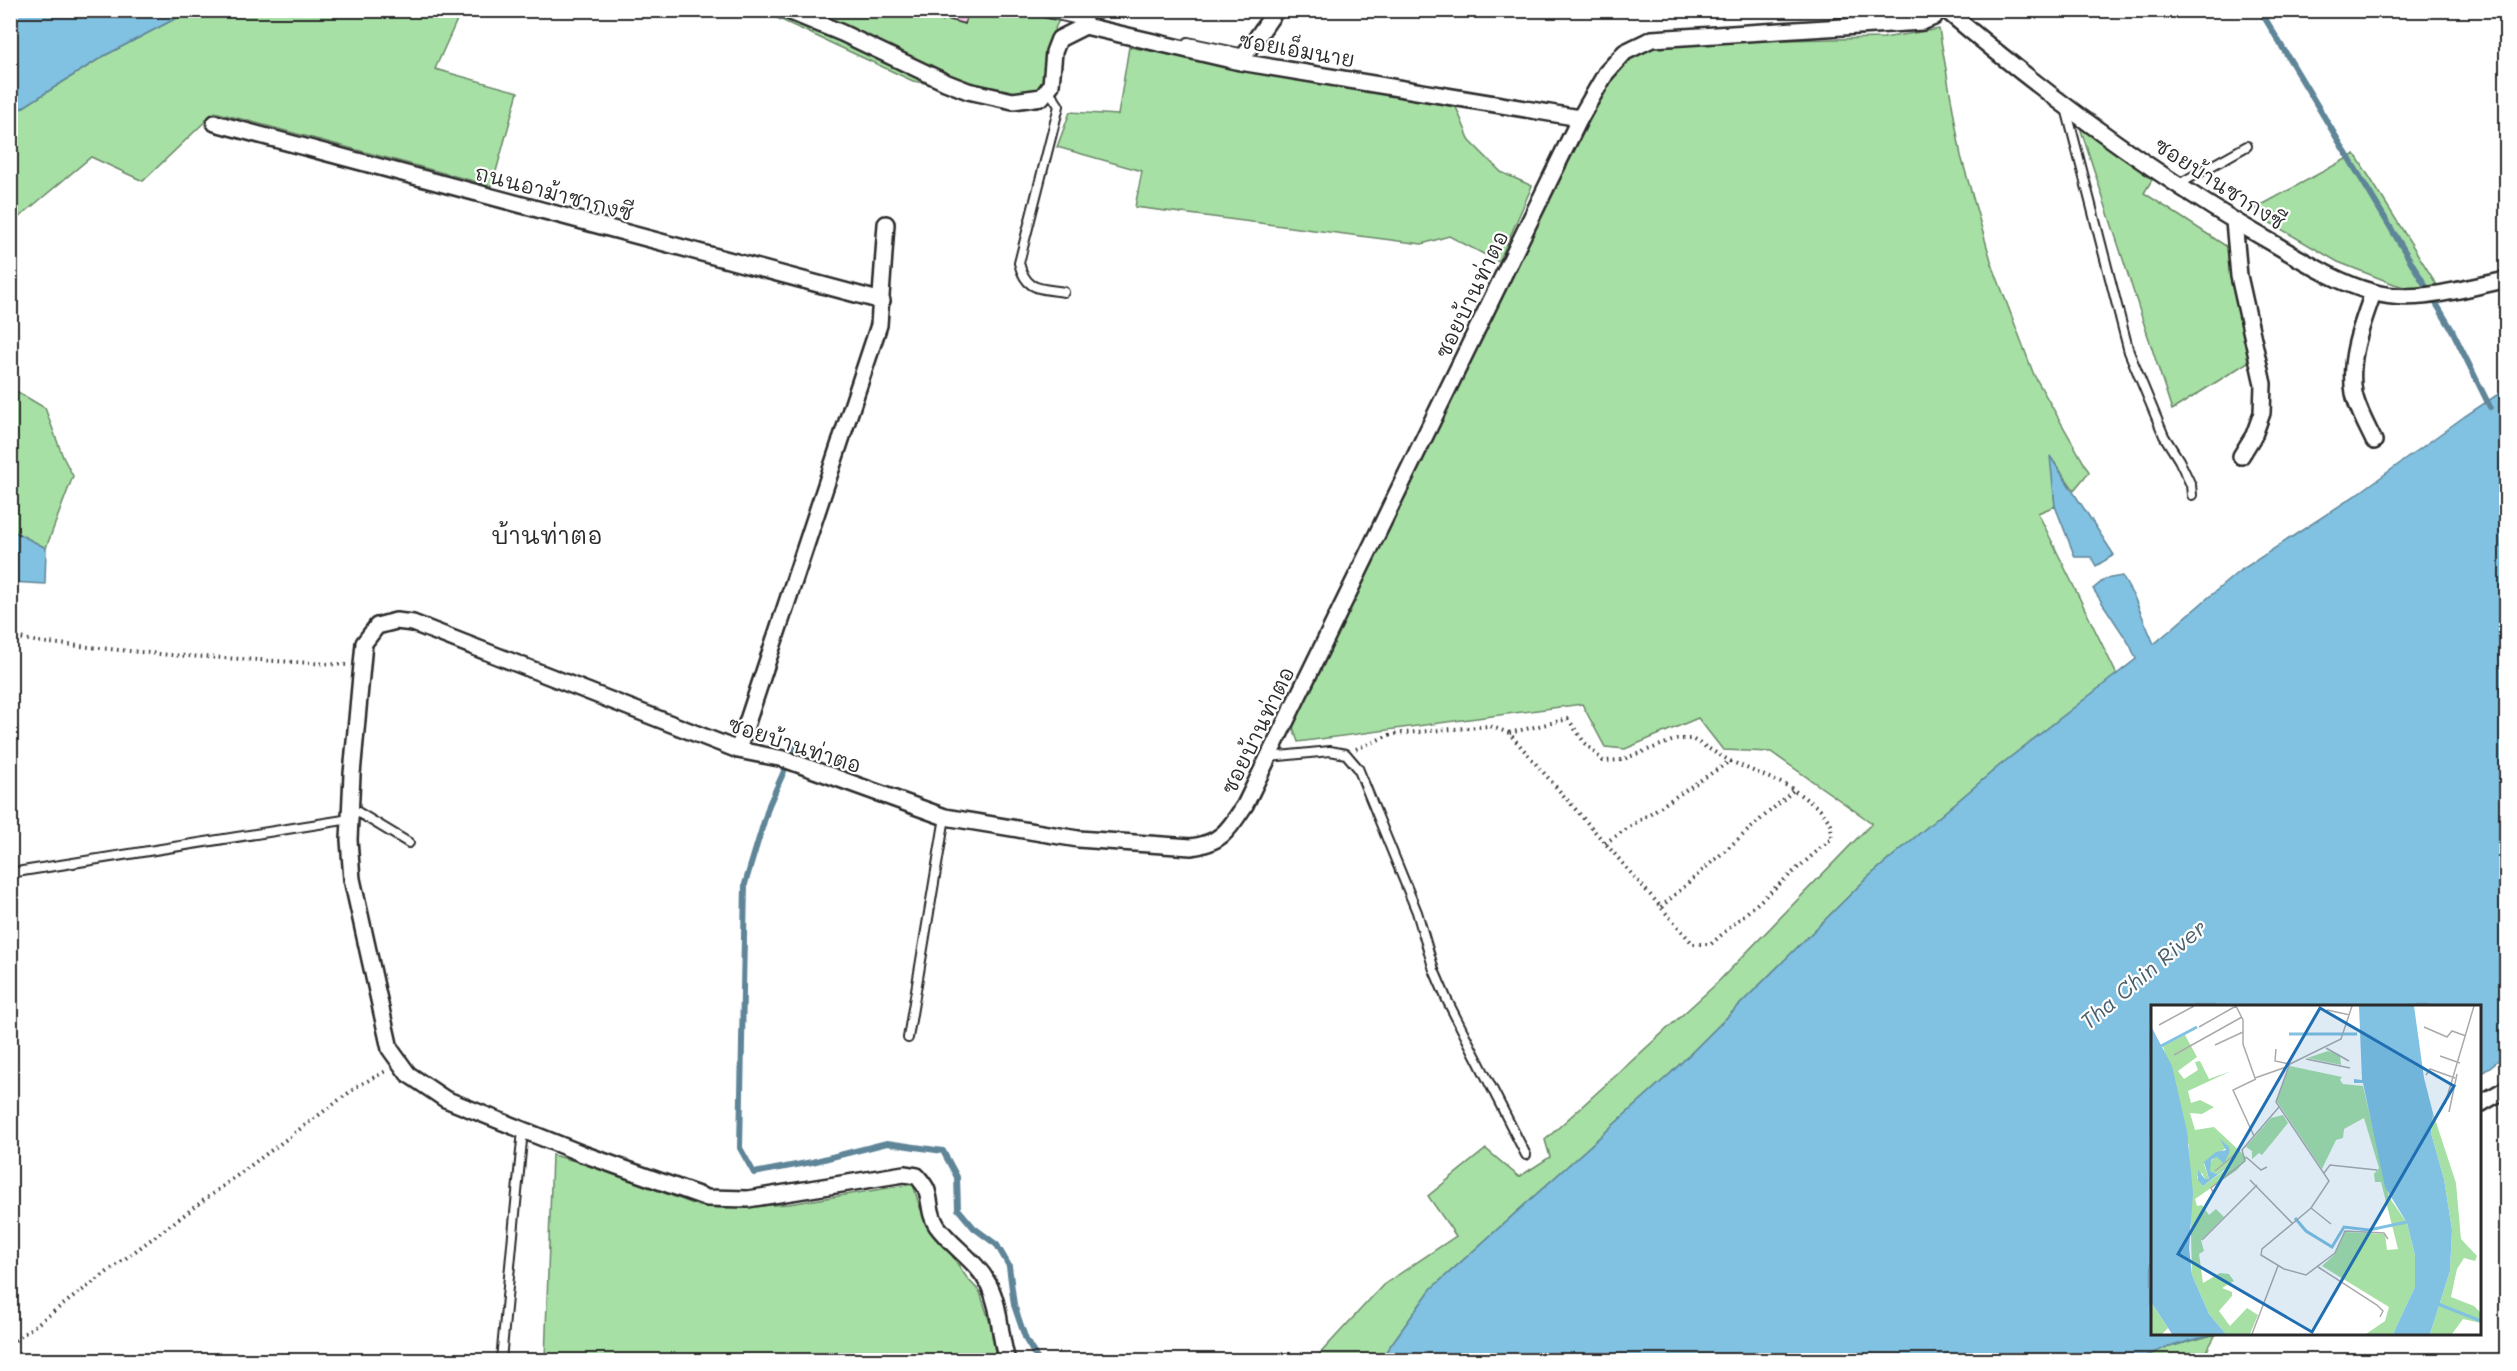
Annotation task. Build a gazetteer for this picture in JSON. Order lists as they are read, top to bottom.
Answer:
{
  "streets": {
    "street": [
      "ซอยเอ็มนาย",
      "ซอยบ้านซากงซี",
      "ถนนอาม้าซากงซี",
      "ซอยบ้านท่าตอ"
    ]
  },
  "crossings": [
    ["ซอยเอ็มนาย", "ซอยบ้านท่าตอ"],
    ["ซอยบ้านซากงซี", "ซอยบ้านท่าตอ"]
  ],
  "districts": ["บ้านท่าตอ"],
  "water": ["Tha Chin River"]
}
